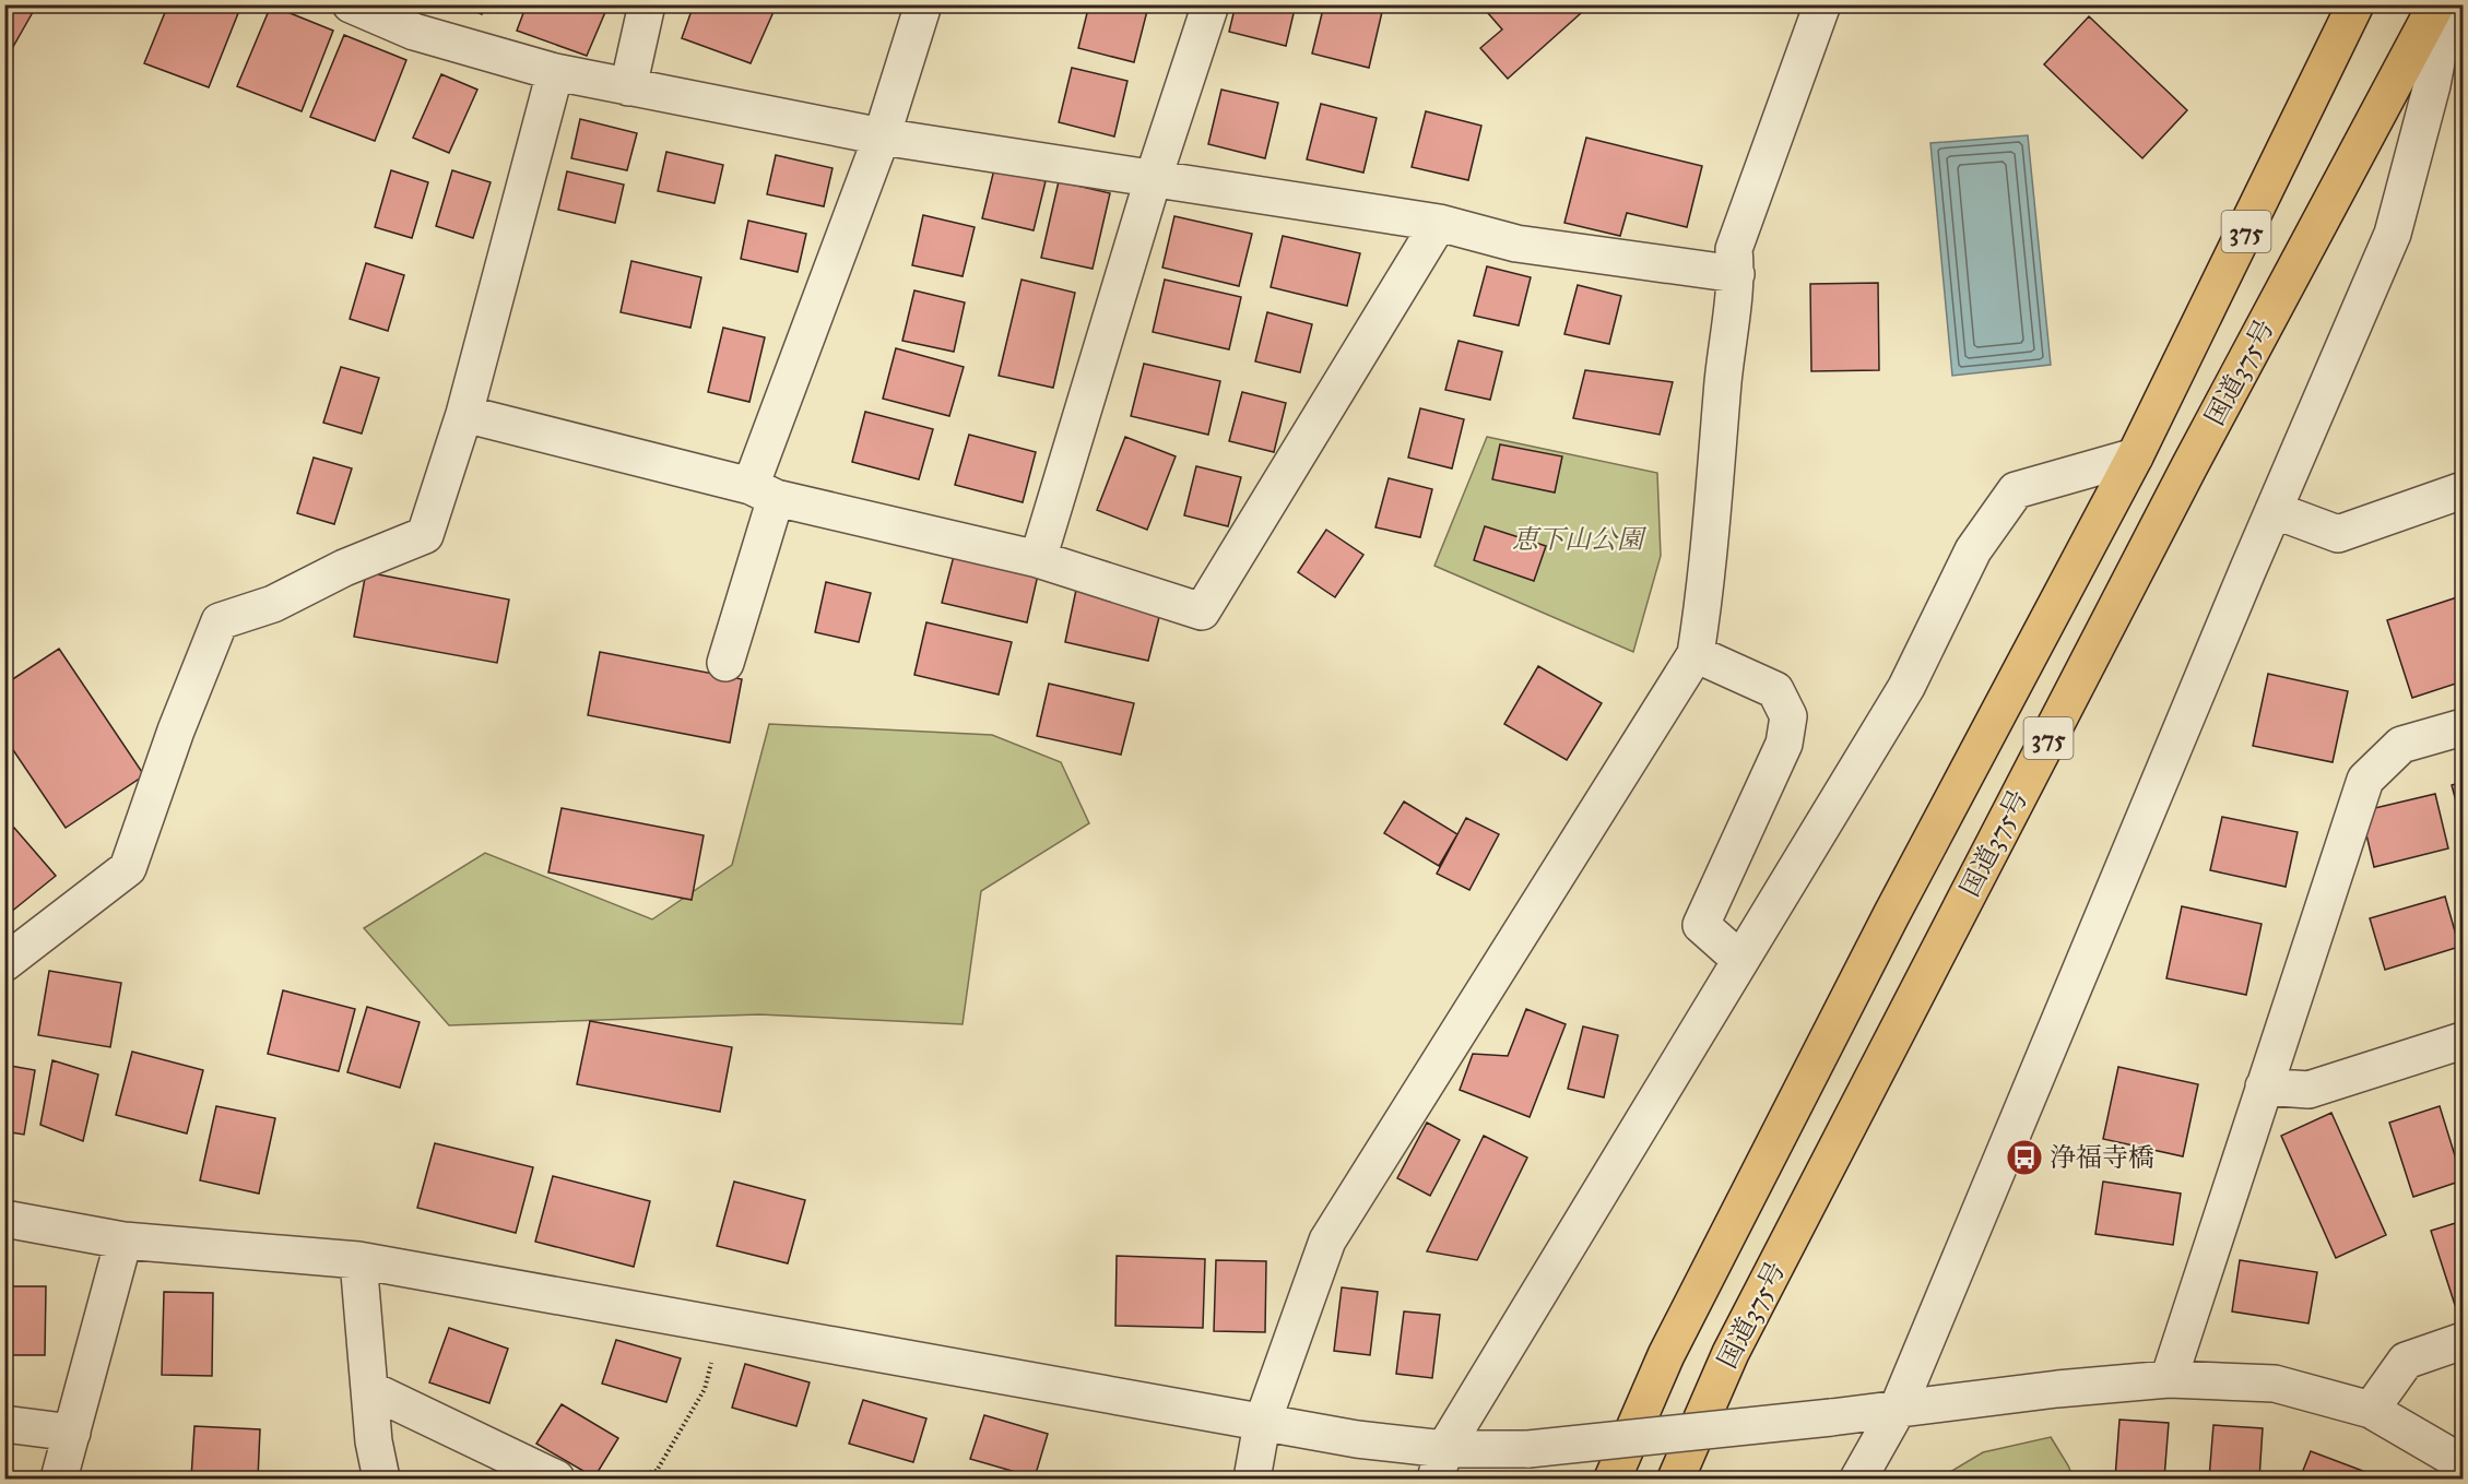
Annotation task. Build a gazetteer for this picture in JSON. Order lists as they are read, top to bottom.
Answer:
{
  "streets": {
    "highway": ["375", "国道375号"]
  },
  "parks": ["恵下山公園"],
  "places": {
    "bus stop": ["浄福寺橋"]
  }
}
